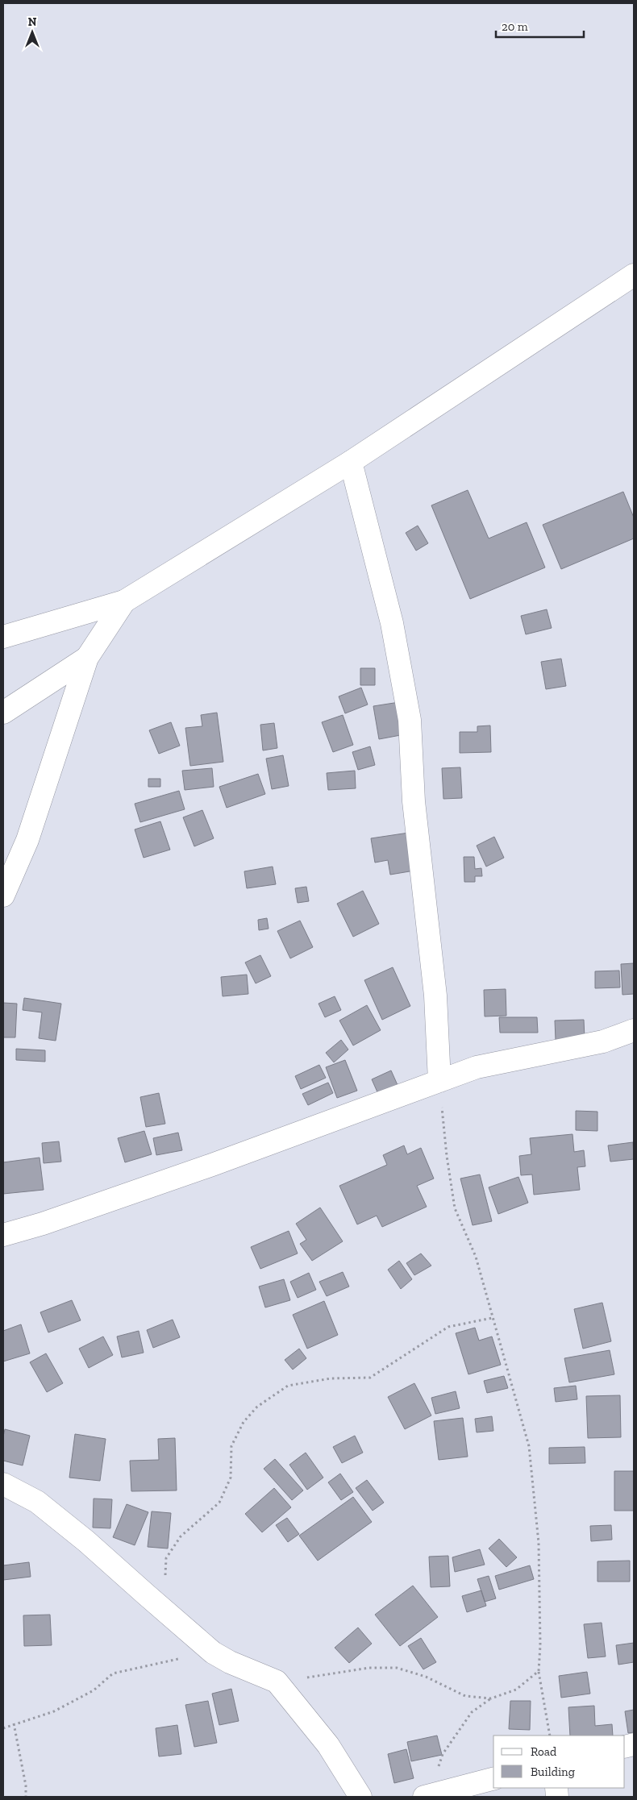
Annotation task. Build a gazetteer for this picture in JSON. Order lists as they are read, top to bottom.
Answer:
{
  "legend": ["Road", "Building"],
  "scale_bar": "20 m",
  "north": "top"
}
